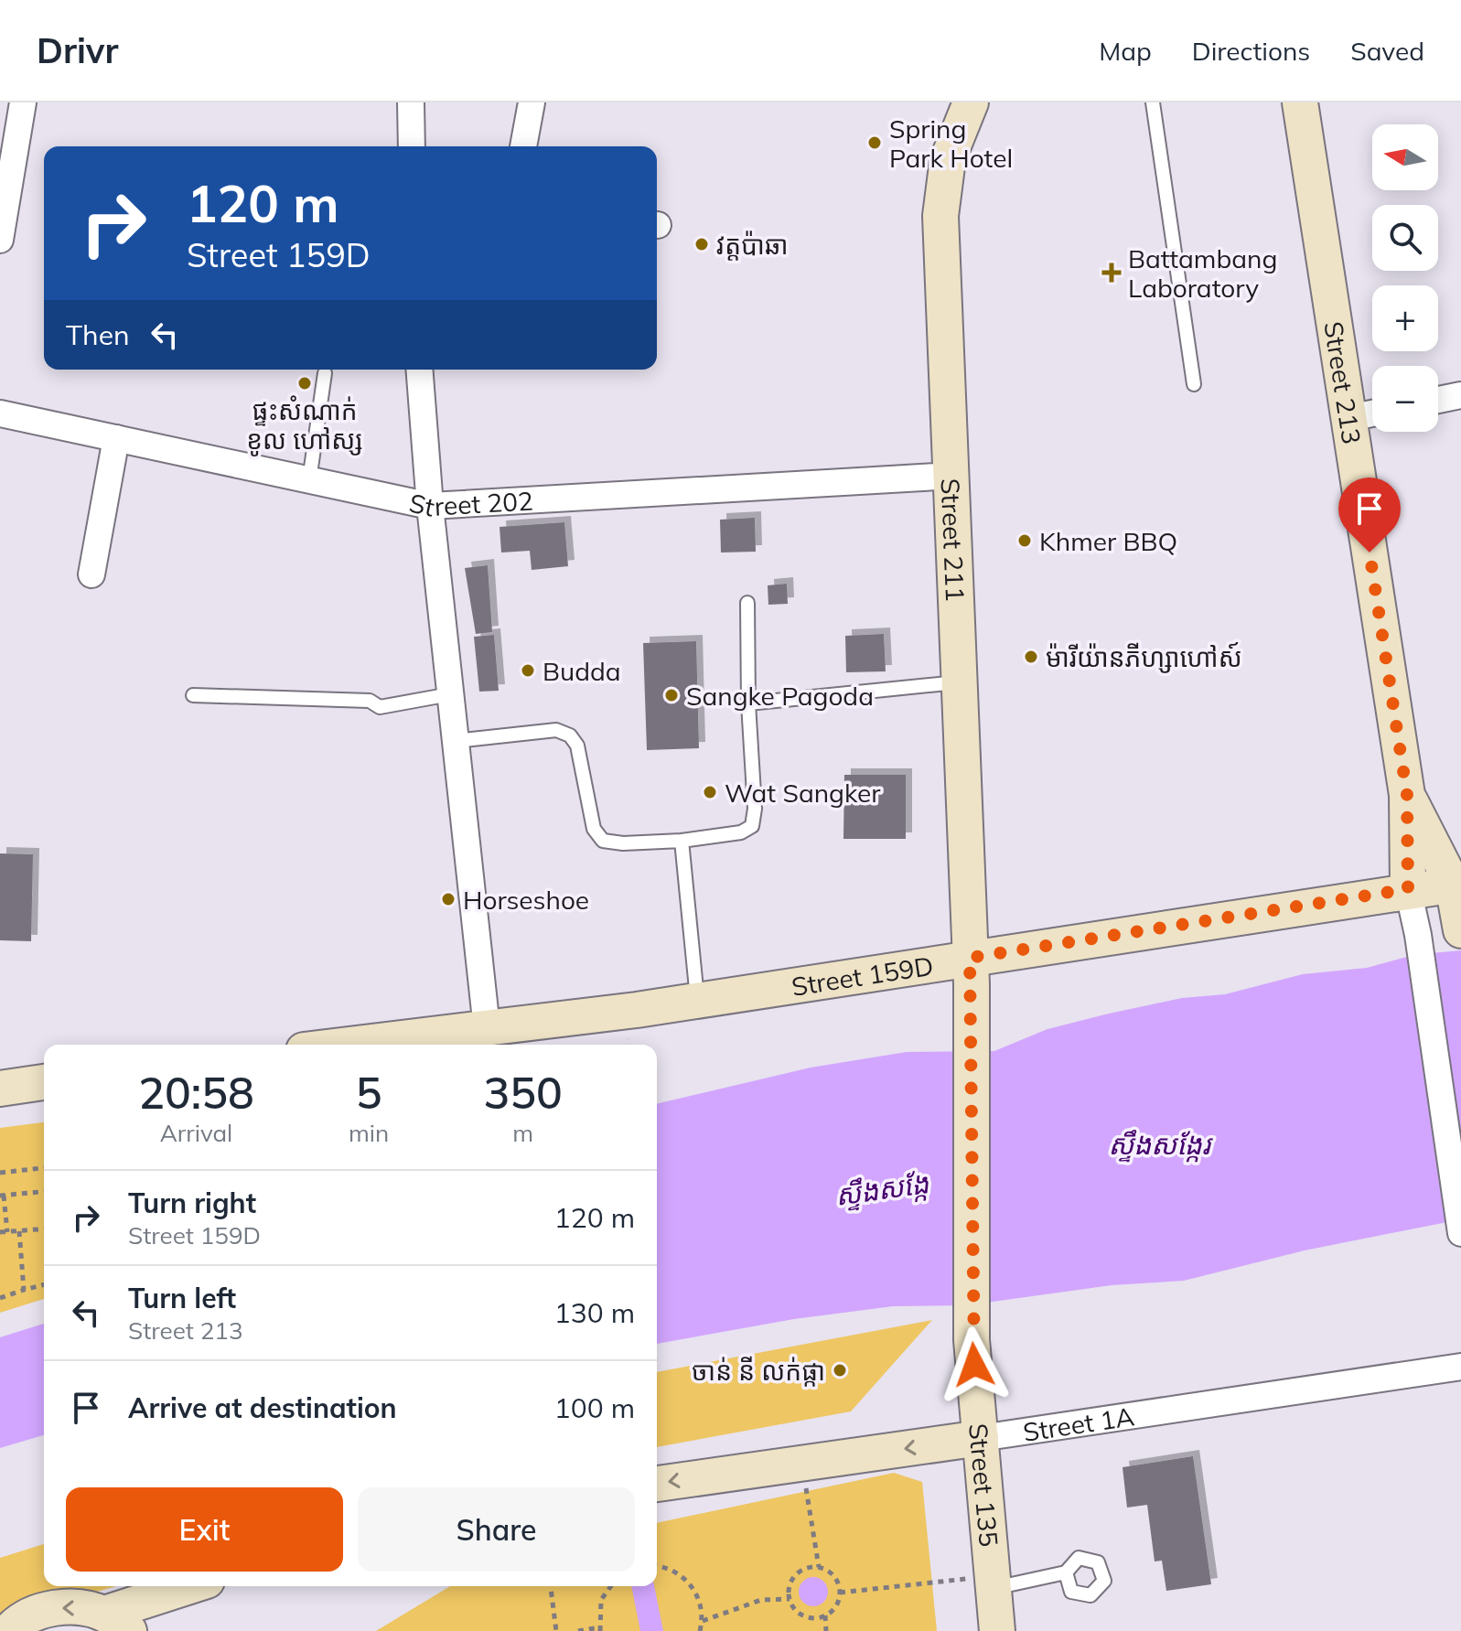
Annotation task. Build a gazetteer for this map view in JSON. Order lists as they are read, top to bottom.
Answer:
{
  "streets": {
    "street": [
      "Street 213",
      "Street 202",
      "Street 211",
      "Street 159D",
      "Street 1A",
      "Street 135"
    ]
  },
  "crossings": [
    ["Street 213", "Street 159D"],
    ["Street 202", "Street 211"],
    ["Street 211", "Street 159D"],
    ["Street 211", "Street 135"],
    ["Street 159D", "Street 135"],
    ["Street 1A", "Street 135"]
  ],
  "one_way": ["Street 1A"],
  "water": ["ស្ទឹងសង្កែរ", "ស្ទឹងសង្កែ"],
  "places": {
    "other": [
      "Spring Park Hotel",
      "វត្តប៉ាឆា",
      "ផ្ទះសំណាក់ ខូល ហៅស្ស",
      "Khmer BBQ",
      "ម៉ារីយ៉ានភីហ្សាហៅស៍",
      "Budda",
      "Sangke Pagoda",
      "Wat Sangker",
      "Horseshoe",
      "ចាន់ នី លក់ផ្កា"
    ],
    "health": ["Battambang Laboratory"]
  },
  "north": "left",
  "page": {
    "header": "Drivr",
    "nav": ["Map", "Directions", "Saved"],
    "map_buttons": ["+", "−"],
    "turn": ["120 m", "Street 159D"],
    "then": "Then",
    "eta": [
      "20:58",
      "Arrival",
      "5",
      "min",
      "350",
      "m"
    ],
    "list": [
      {
        "name": "Turn right",
        "note": "Street 159D",
        "value": "120 m"
      },
      {
        "name": "Turn left",
        "note": "Street 213",
        "value": "130 m"
      },
      {
        "name": "Arrive at destination",
        "value": "100 m"
      }
    ],
    "buttons": ["Exit", "Share"]
  }
}
